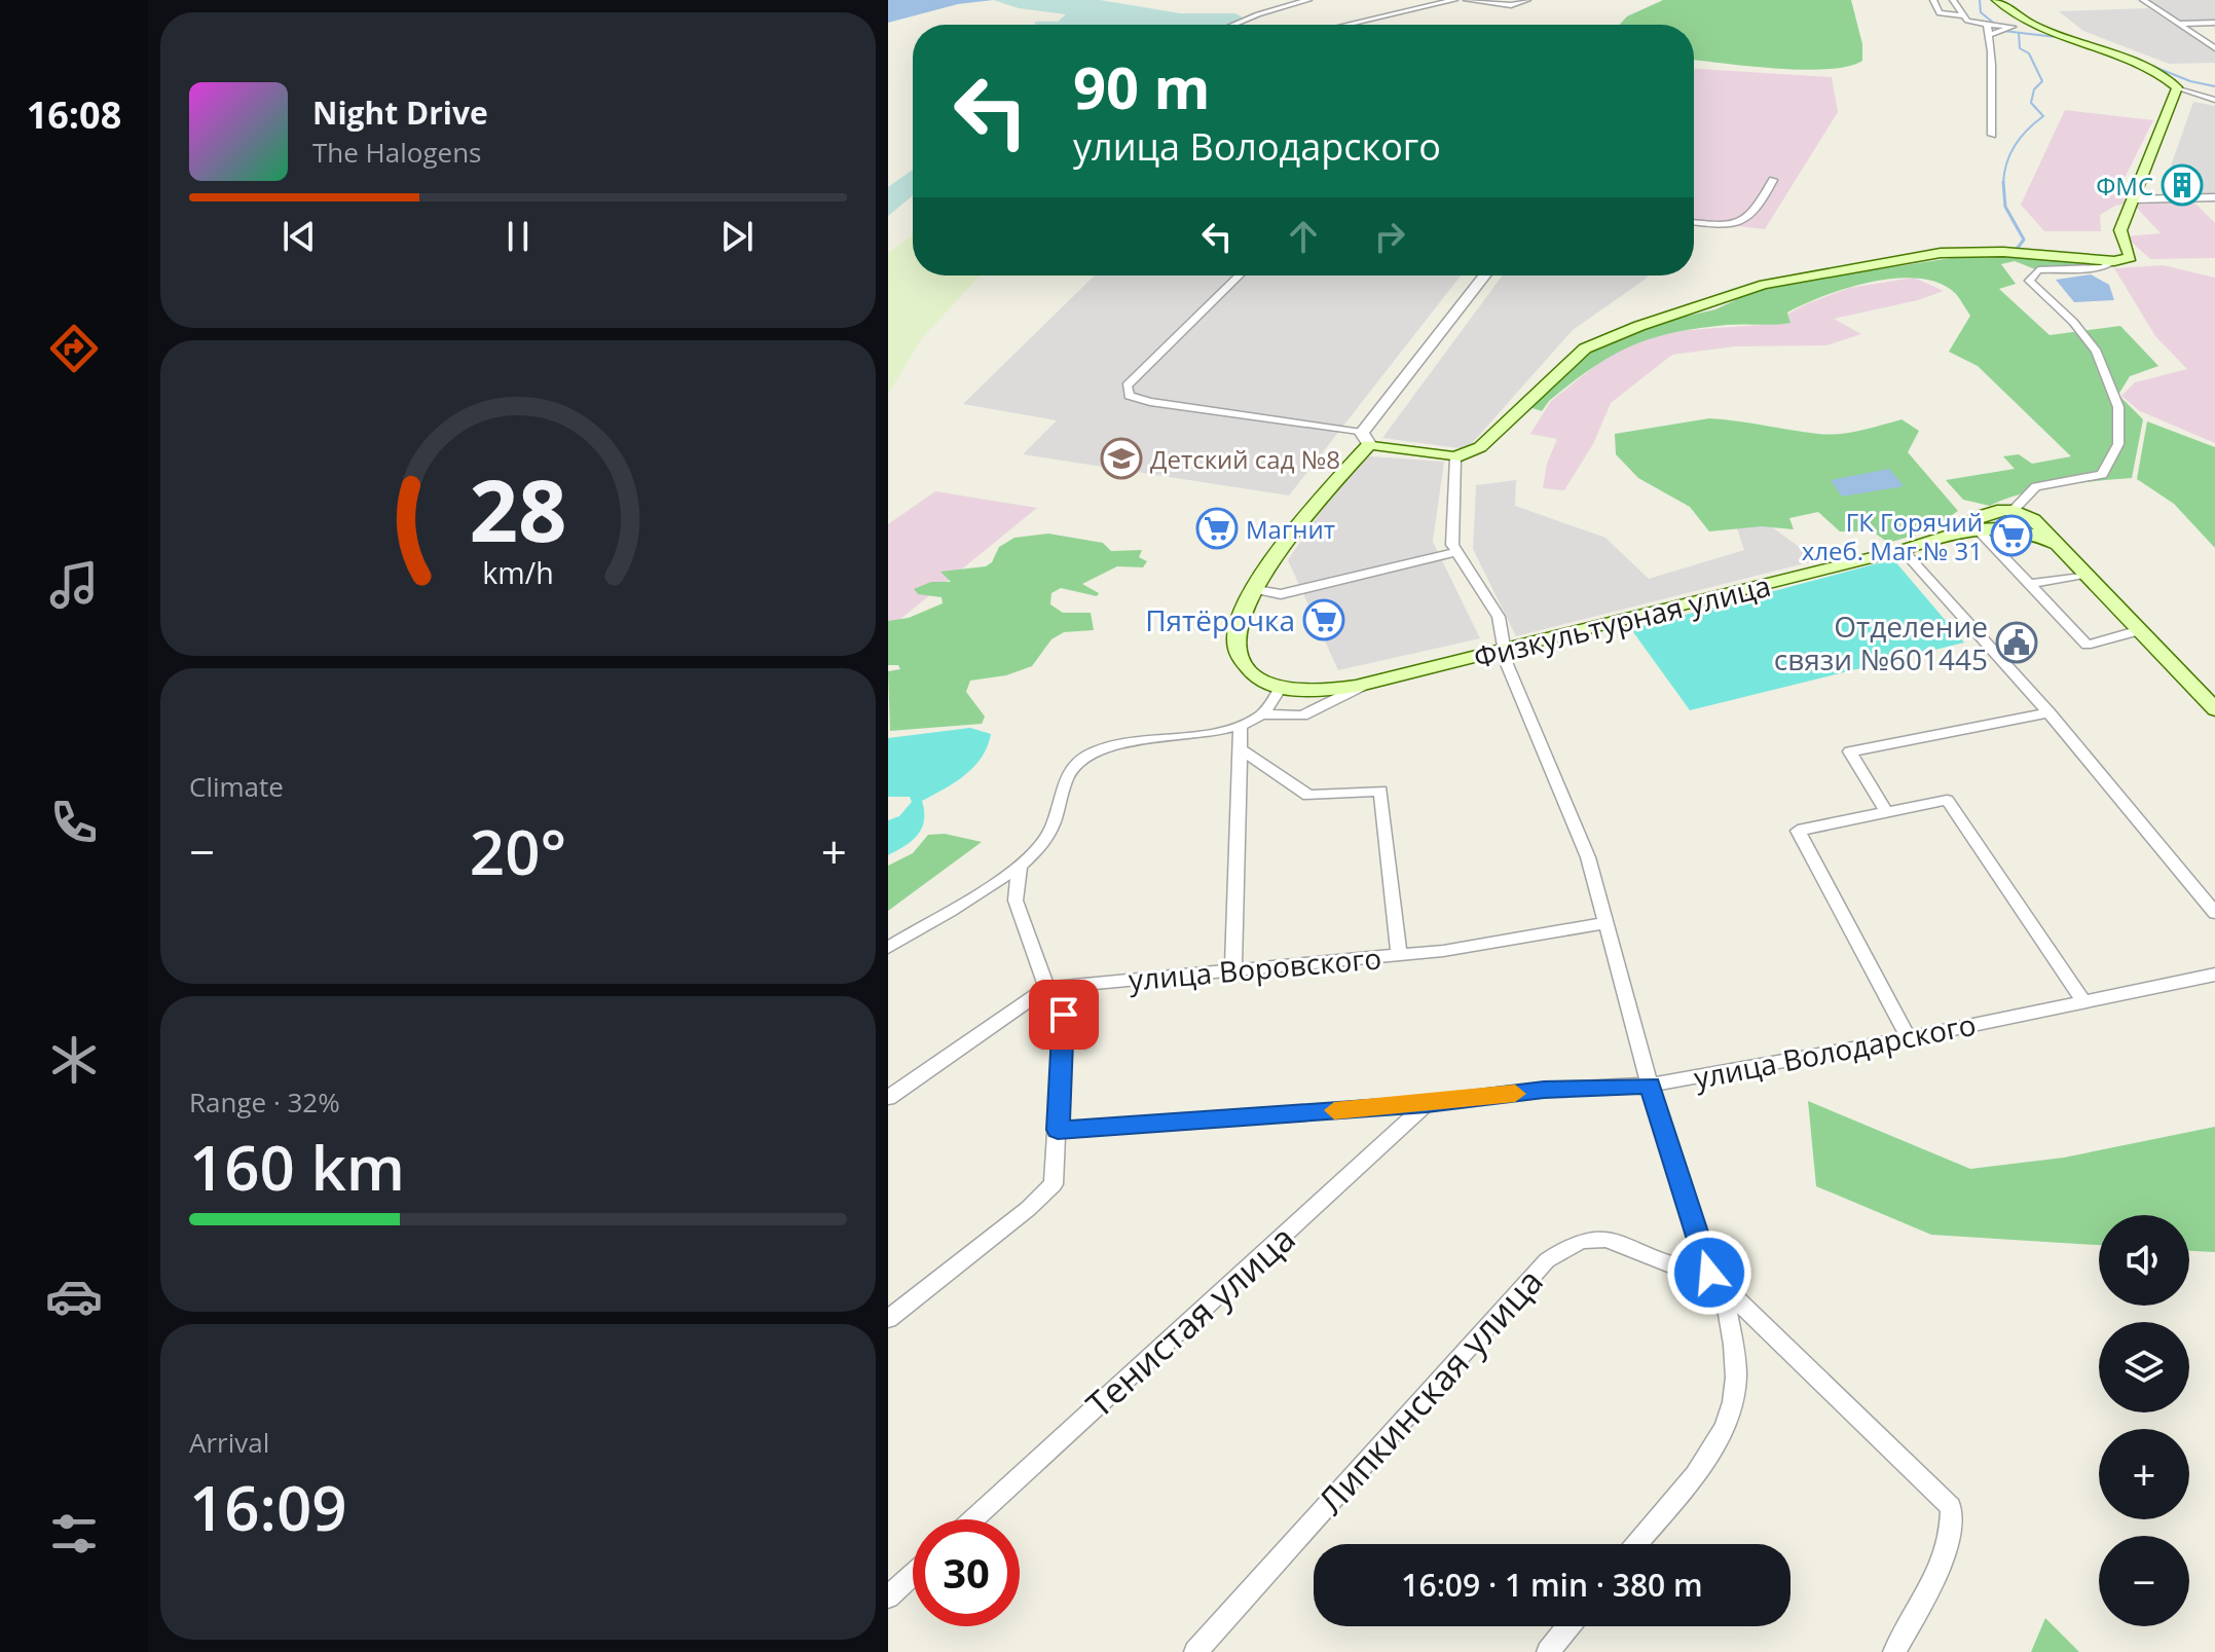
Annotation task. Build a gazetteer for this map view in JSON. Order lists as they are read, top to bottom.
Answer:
{
  "streets": {
    "main road": ["Физкультурная улица"],
    "street": [
      "улица Воровского",
      "улица Володарского",
      "Тенистая улица",
      "Липкинская улица"
    ]
  },
  "crossings": [
    ["улица Володарского", "Тенистая улица"]
  ],
  "places": {
    "building": ["ФМС"],
    "school or university": ["Детский сад №8"],
    "supermarket": ["Магнит", "ГК Горячий хлеб. Маг.№ 31", "Пятёрочка"],
    "public building": ["Отделение связи №601445"]
  },
  "page": {
    "tabs": "16:08",
    "turn": ["90 m", "улица Володарского"],
    "song": ["Night Drive", "The Halogens"],
    "tile": [
      "Climate",
      ["Range · 32%", "160 km"],
      ["Arrival", "16:09"]
    ],
    "heat": ["−", "20°", "+"],
    "map_buttons": ["+", "−"],
    "limit": "30",
    "trip": "16:09 · 1 min · 380 m",
    "gauge": ["28", "km/h"]
  }
}
